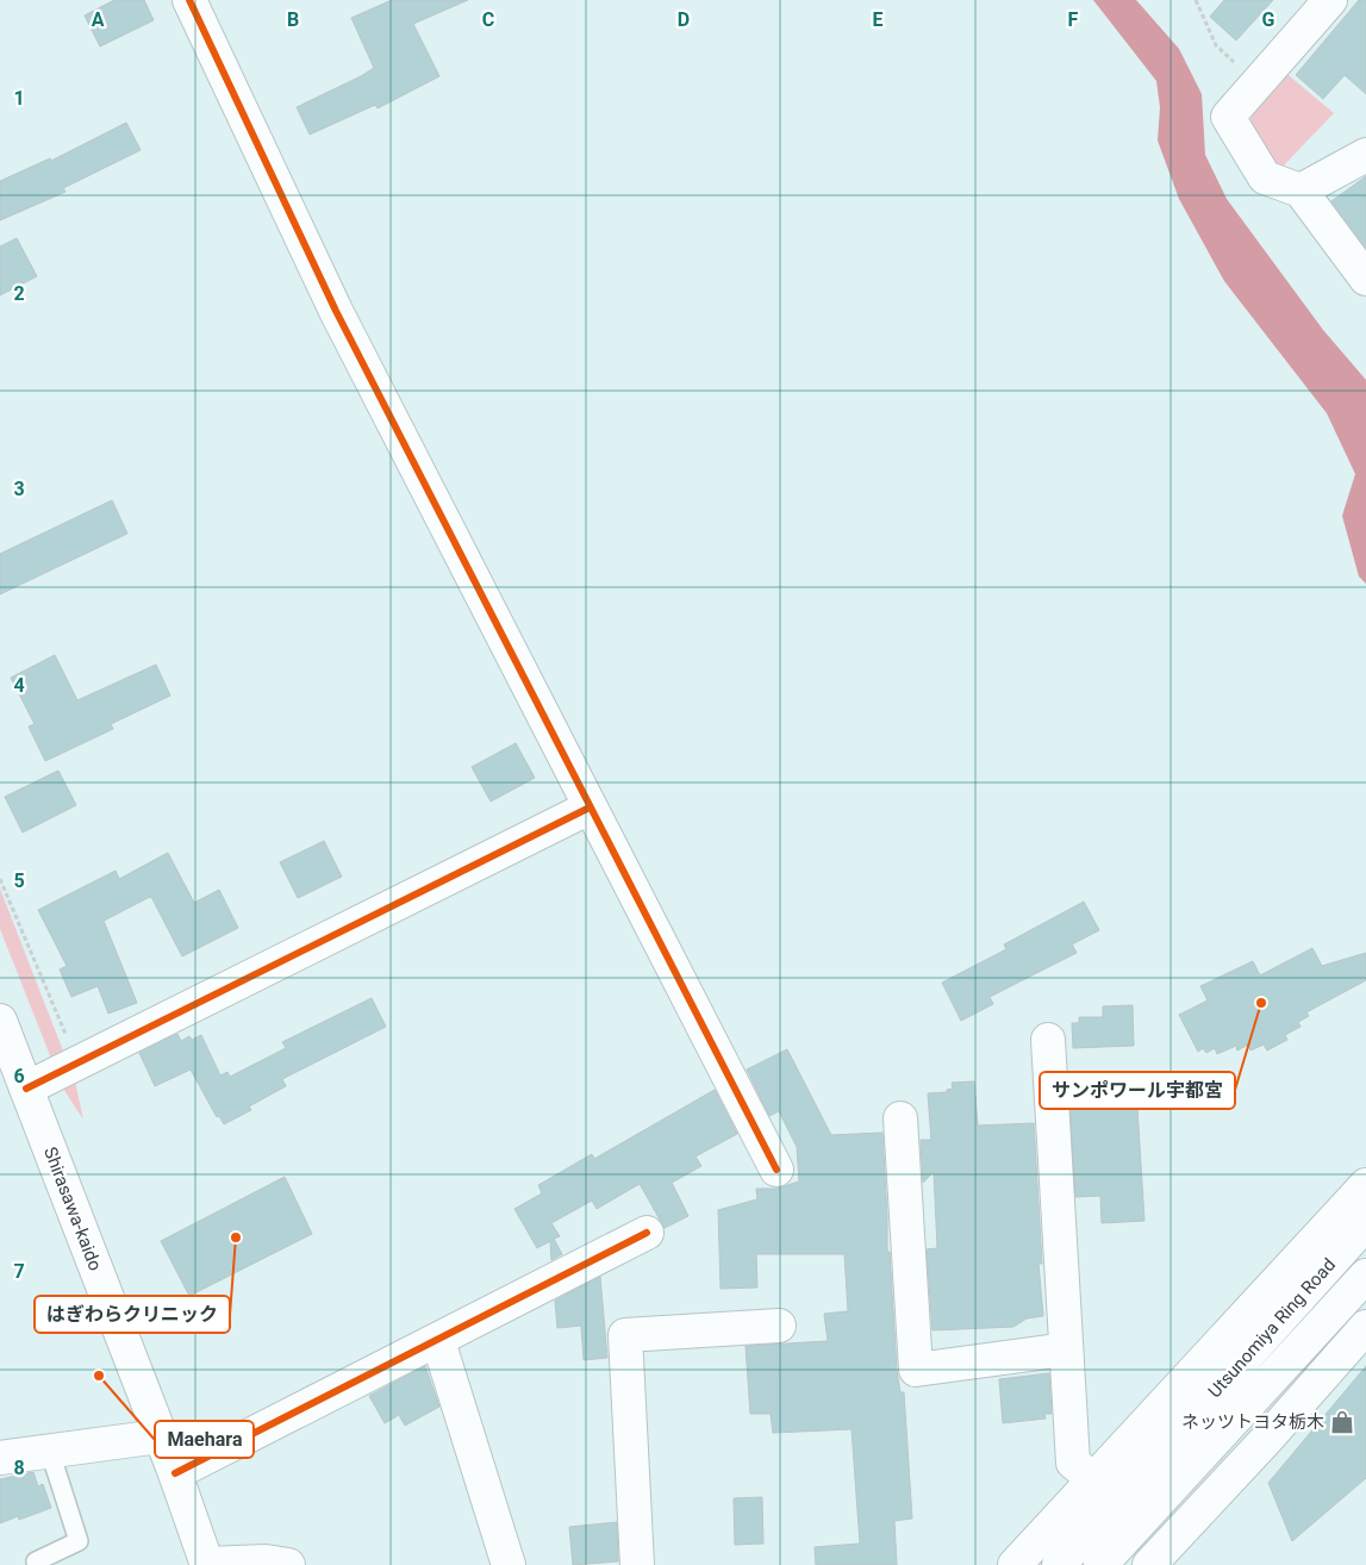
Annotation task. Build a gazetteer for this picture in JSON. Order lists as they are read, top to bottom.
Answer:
{
  "streets": {
    "main road": ["Shirasawa-kaido", "Utsunomiya Ring Road"]
  },
  "places": {
    "other": ["サンポワール宇都宮", "はぎわらクリニック", "Maehara"],
    "shop": ["ネッツトヨタ栃木"]
  },
  "grid": {
    "columns": [
      "A",
      "B",
      "C",
      "D",
      "E",
      "F",
      "G"
    ],
    "rows": [
      "1",
      "2",
      "3",
      "4",
      "5",
      "6",
      "7",
      "8"
    ]
  }
}
